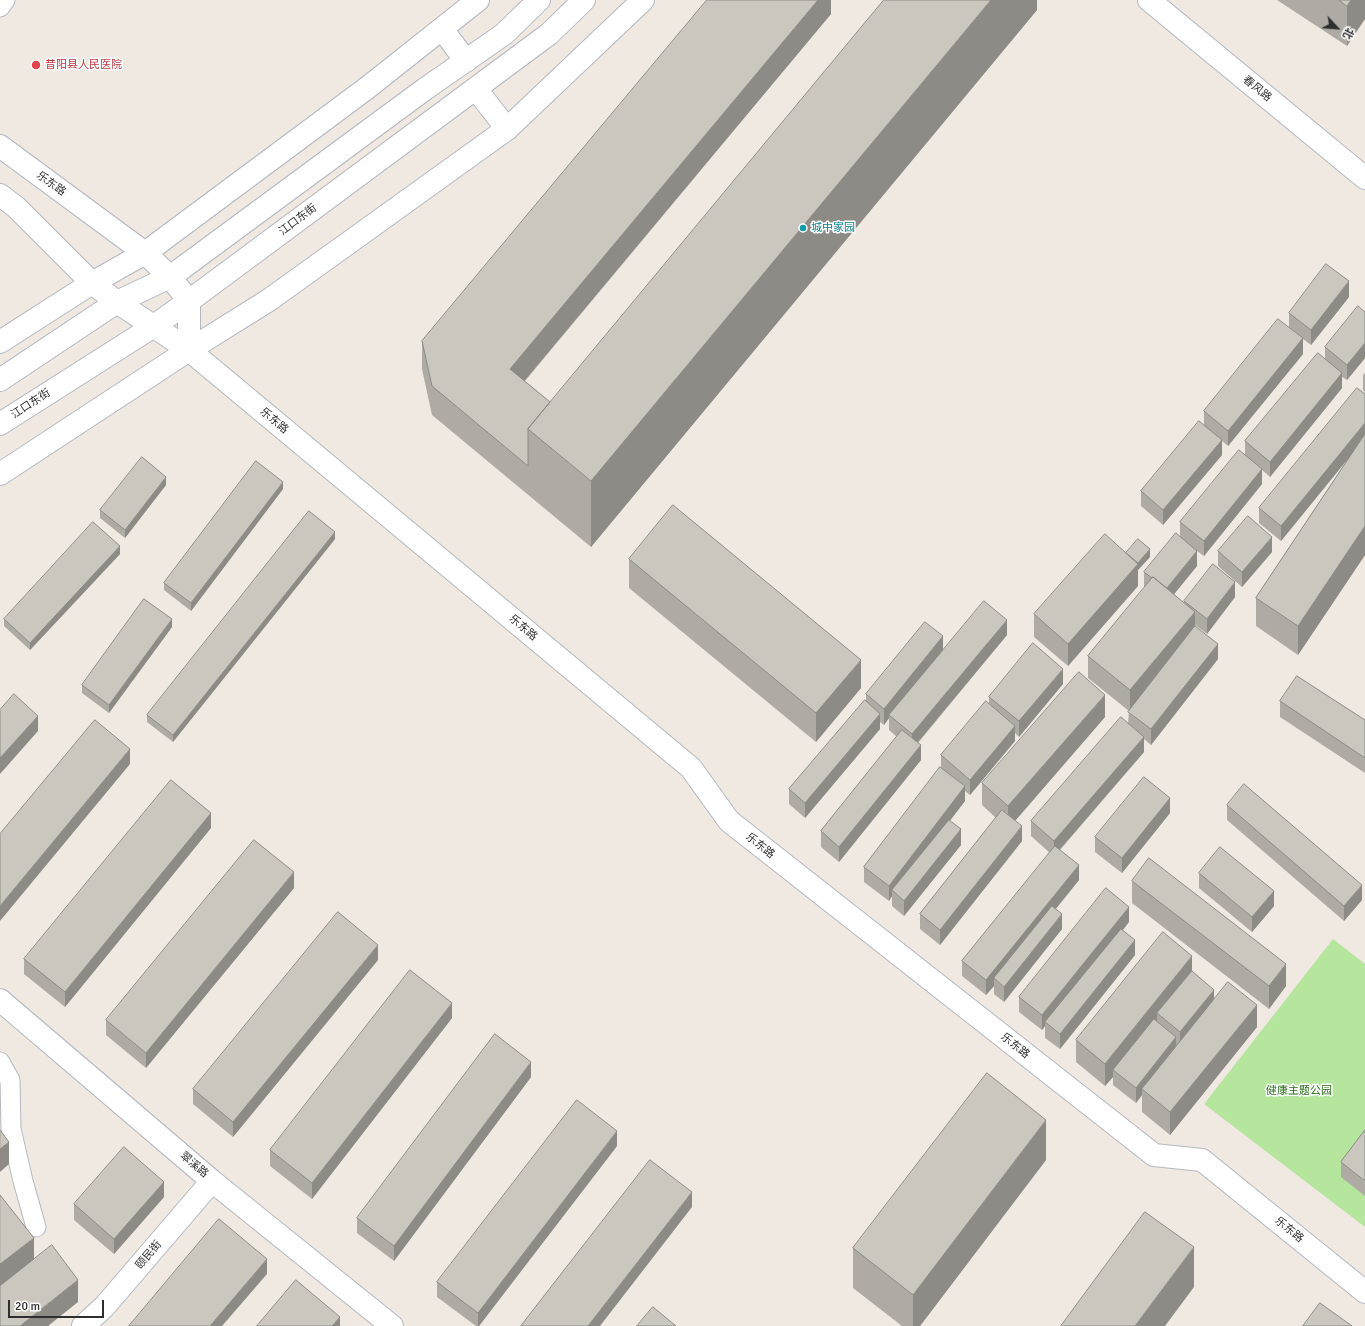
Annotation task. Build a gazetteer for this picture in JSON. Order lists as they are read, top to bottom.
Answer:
{
  "streets": {
    "main road": [
      "春风路",
      "乐东路",
      "江口东街",
      "翠溪路",
      "颐民街"
    ]
  },
  "crossings": [
    ["乐东路", "江口东街"],
    ["翠溪路", "颐民街"]
  ],
  "parks": ["健康主题公园"],
  "places": ["昔阳县人民医院", "城中家园"],
  "scale_bar": "20 m",
  "north": "bottom right"
}
